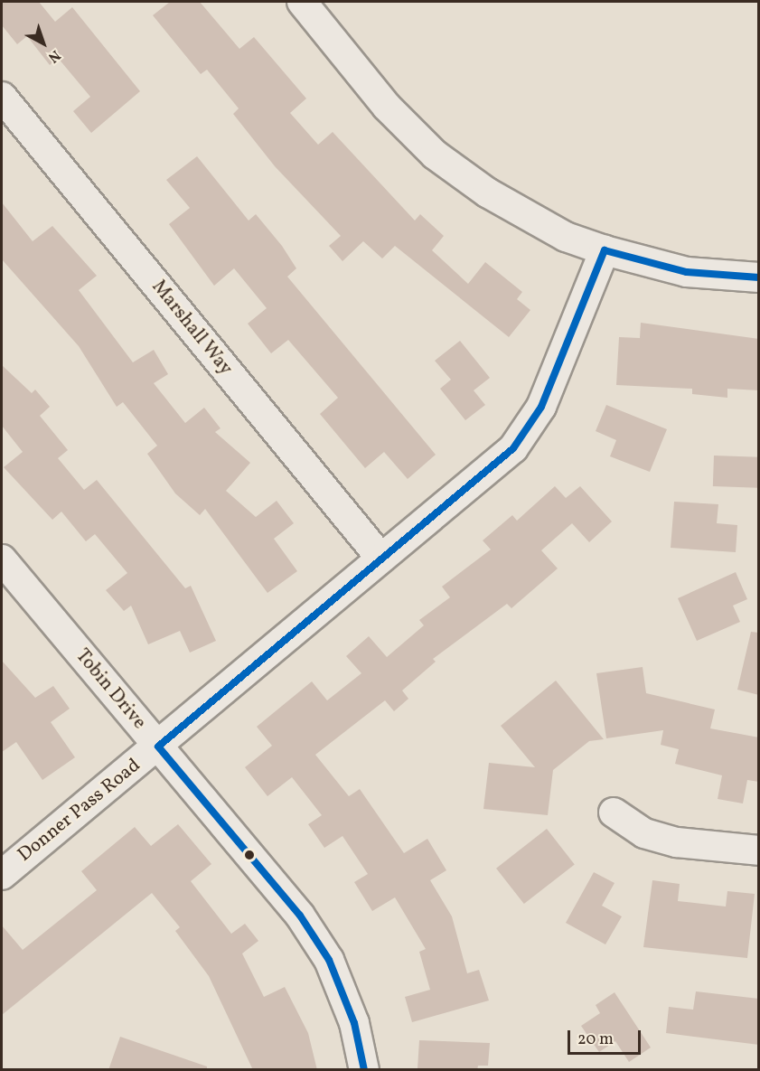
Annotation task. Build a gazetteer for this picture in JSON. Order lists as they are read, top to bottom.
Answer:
{
  "streets": {
    "street": ["Marshall Way", "Tobin Drive", "Donner Pass Road"]
  },
  "crossings": [
    ["Marshall Way", "Donner Pass Road"],
    ["Tobin Drive", "Donner Pass Road"]
  ],
  "scale_bar": "20 m",
  "north": "bottom right"
}
